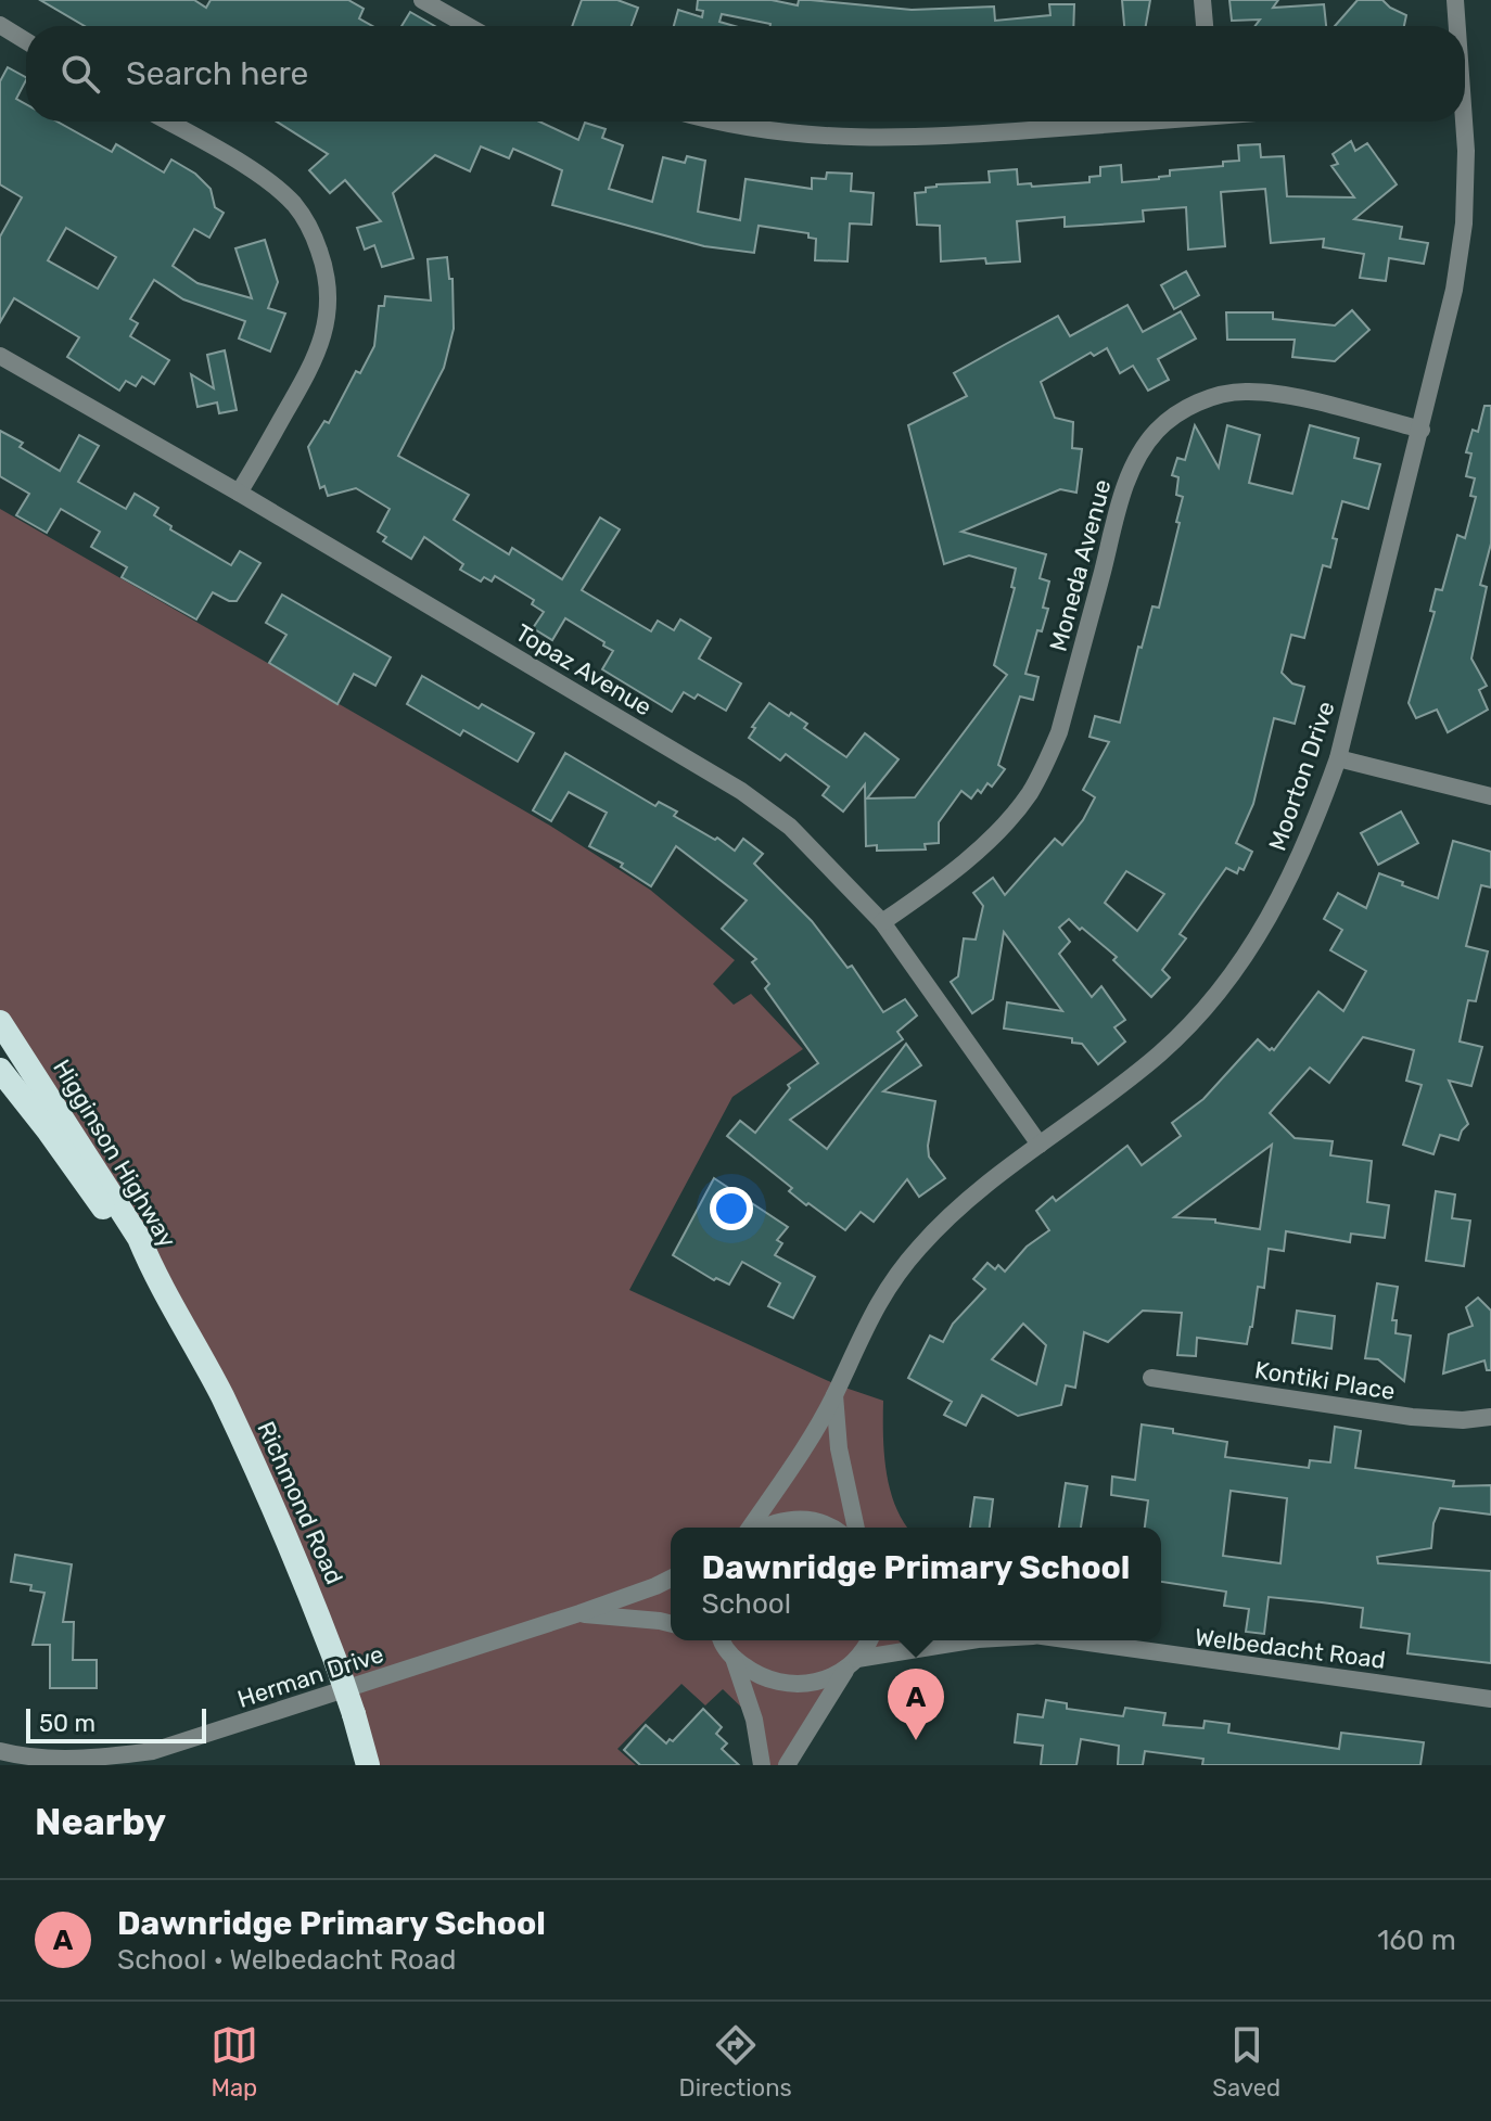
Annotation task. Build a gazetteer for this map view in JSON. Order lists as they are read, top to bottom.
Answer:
{
  "streets": {
    "highway": ["Higginson Highway", "Richmond Road"],
    "street": [
      "Moneda Avenue",
      "Topaz Avenue",
      "Moorton Drive",
      "Kontiki Place",
      "Welbedacht Road",
      "Herman Drive"
    ]
  },
  "crossings": [
    ["Moneda Avenue", "Topaz Avenue"],
    ["Moneda Avenue", "Moorton Drive"],
    ["Topaz Avenue", "Moorton Drive"],
    ["Higginson Highway", "Richmond Road"]
  ],
  "scale_bar": "50 m",
  "page": {
    "search": "Search here",
    "popup": ["Dawnridge Primary School", "School"],
    "pins": "A",
    "scale": "50 m",
    "heading": "Nearby",
    "list": [
      {
        "mark": "A",
        "name": "Dawnridge Primary School",
        "note": "School · Welbedacht Road",
        "value": "160 m"
      }
    ],
    "nav": ["Map", "Directions", "Saved"]
  }
}
